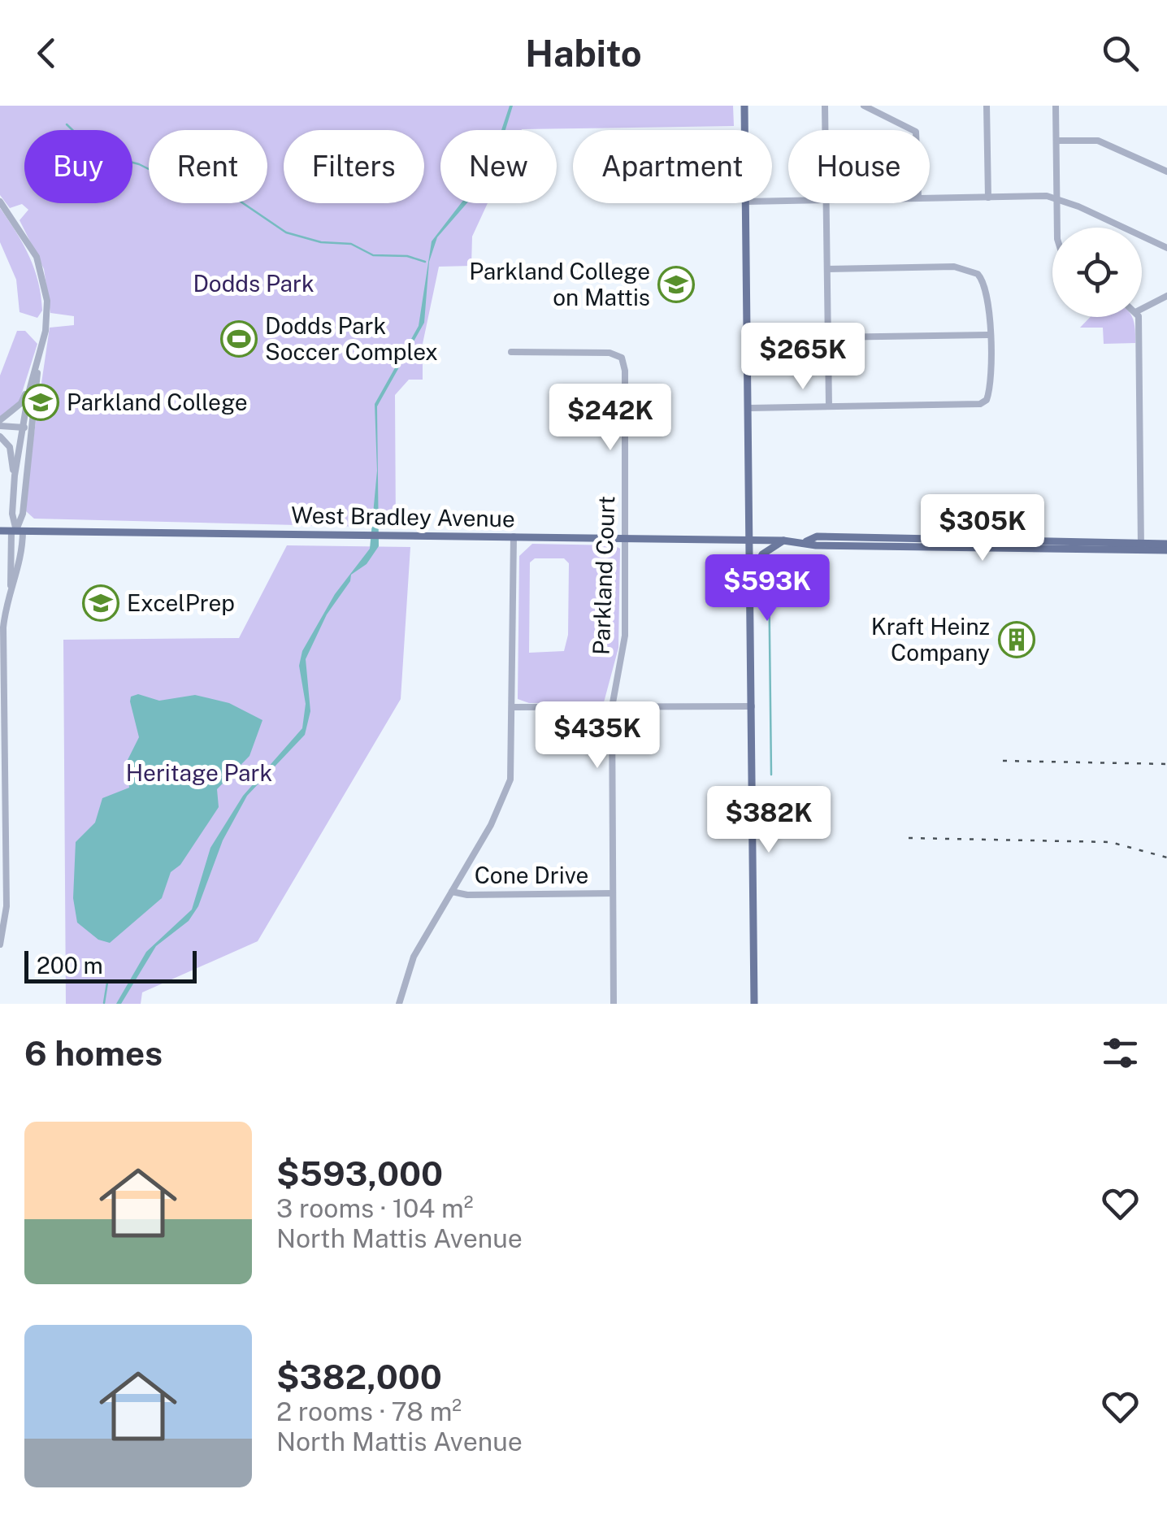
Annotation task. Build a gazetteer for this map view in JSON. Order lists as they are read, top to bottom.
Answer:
{
  "streets": {
    "main road": ["West Bradley Avenue"],
    "street": ["Parkland Court", "Cone Drive"]
  },
  "crossings": [
    ["West Bradley Avenue", "Parkland Court"],
    ["Parkland Court", "Cone Drive"]
  ],
  "parks": ["Dodds Park", "Heritage Park"],
  "places": {
    "school or university": ["Parkland College on Mattis", "Parkland College", "ExcelPrep"],
    "sports": ["Dodds Park Soccer Complex"],
    "building": ["Kraft Heinz Company"]
  },
  "scale_bar": "200 m",
  "page": {
    "header": "Habito",
    "chip": [
      "Buy",
      "Rent",
      "Filters",
      "New",
      "Apartment",
      "House"
    ],
    "price": [
      "$265K",
      "$242K",
      "$305K",
      "$593K",
      "$435K",
      "$382K"
    ],
    "scale": "200 m",
    "heading": "6 homes",
    "list": [
      {
        "name": "$593,000",
        "note": "3 rooms · 104 m² · North Mattis Avenue"
      },
      {
        "name": "$382,000",
        "note": "2 rooms · 78 m² · North Mattis Avenue"
      }
    ]
  }
}
